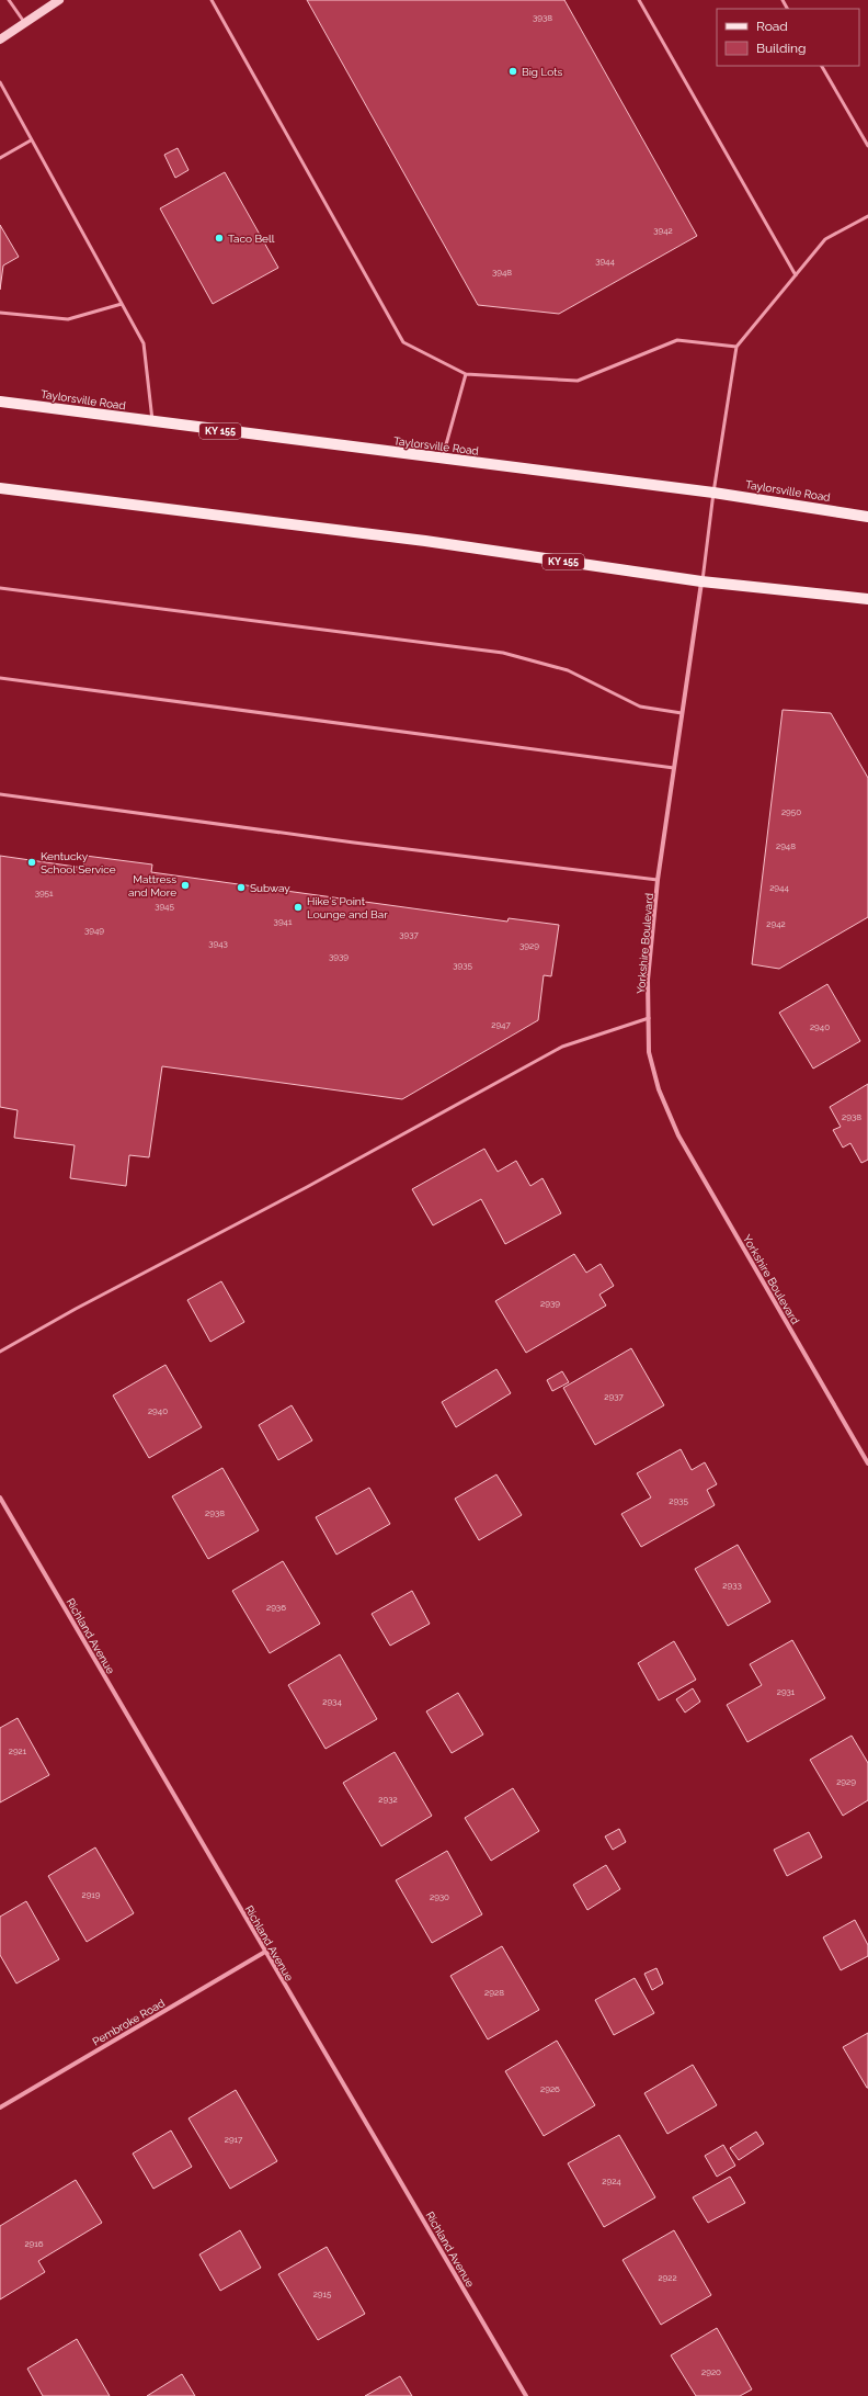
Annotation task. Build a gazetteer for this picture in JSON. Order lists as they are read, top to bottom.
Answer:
{
  "streets": {
    "main road": ["Taylorsville Road", "KY 155"],
    "street": ["Yorkshire Boulevard", "Richland Avenue", "Pembroke Road"]
  },
  "crossings": [
    ["KY 155", "Yorkshire Boulevard"],
    ["Richland Avenue", "Pembroke Road"]
  ],
  "places": [
    "Big Lots",
    "Taco Bell",
    "Kentucky School Service",
    "Mattress and More",
    "Subway",
    "Hike's Point Lounge and Bar"
  ],
  "house_numbers": [
    "3938",
    "3942",
    "3944",
    "3948",
    "2950",
    "2948",
    "2944",
    "3951",
    "3945",
    "3941",
    "2942",
    "3949",
    "3937",
    "3943",
    "3929",
    "3939",
    "3935",
    "2947",
    "2940",
    "2938",
    "2939",
    "2937",
    "2940",
    "2935",
    "2938",
    "2933",
    "2936",
    "2931",
    "2934",
    "2921",
    "2929",
    "2932",
    "2919",
    "2930",
    "2928",
    "2926",
    "2917",
    "2924",
    "2916",
    "2922",
    "2915",
    "2920"
  ],
  "legend": ["Road", "Building"]
}
